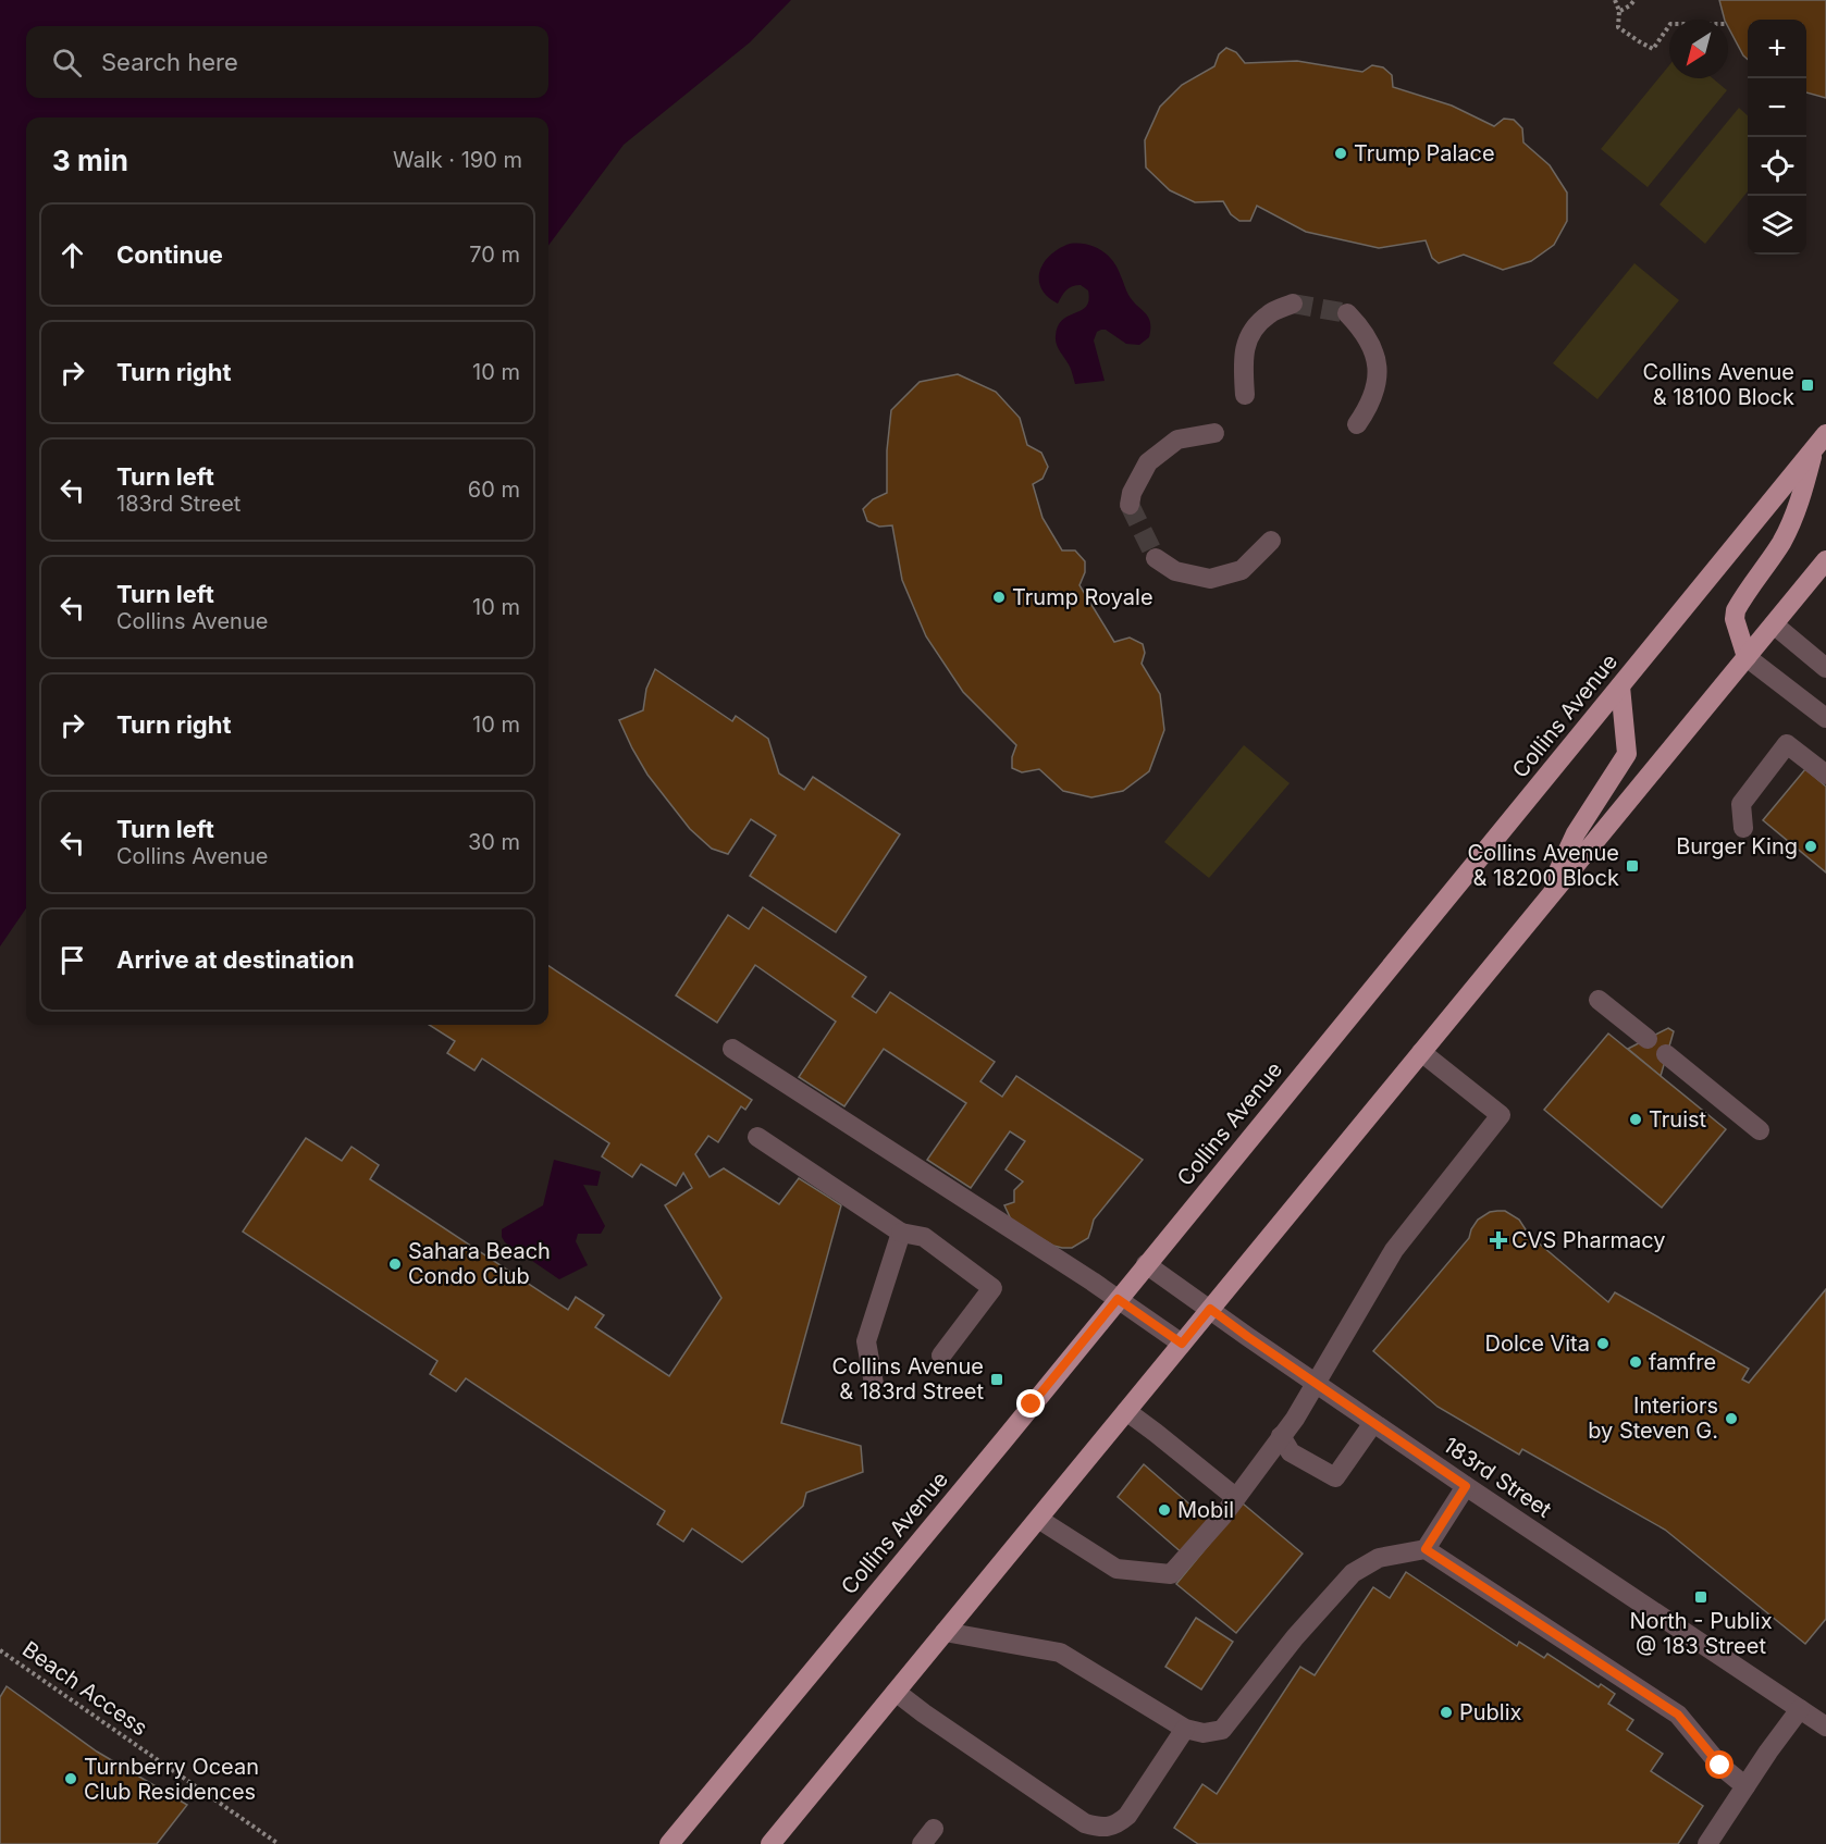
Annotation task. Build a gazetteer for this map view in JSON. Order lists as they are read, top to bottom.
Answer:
{
  "streets": {
    "main road": ["Collins Avenue"],
    "street": ["183rd Street"],
    "path": ["Beach Access"]
  },
  "crossings": [
    ["Collins Avenue", "183rd Street"]
  ],
  "places": {
    "other": [
      "Trump Palace",
      "Trump Royale",
      "Burger King",
      "Truist",
      "Sahara Beach Condo Club",
      "Dolce Vita",
      "famfre",
      "Interiors by Steven G.",
      "Mobil",
      "Publix",
      "Turnberry Ocean Club Residences"
    ],
    "transit": [
      "Collins Avenue & 18100 Block",
      "Collins Avenue & 18200 Block",
      "Collins Avenue & 183rd Street",
      "North - Publix @ 183 Street"
    ],
    "health": ["CVS Pharmacy"]
  },
  "north": "bottom left",
  "page": {
    "map_buttons": ["+", "−"],
    "search": "Search here",
    "heading": ["3 min", "Walk · 190 m"],
    "list": [
      ["Continue", "70 m"],
      ["Turn right", "10 m"],
      ["Turn left", "183rd Street", "60 m"],
      ["Turn left", "Collins Avenue", "10 m"],
      ["Turn right", "10 m"],
      ["Turn left", "Collins Avenue", "30 m"],
      "Arrive at destination"
    ]
  }
}
